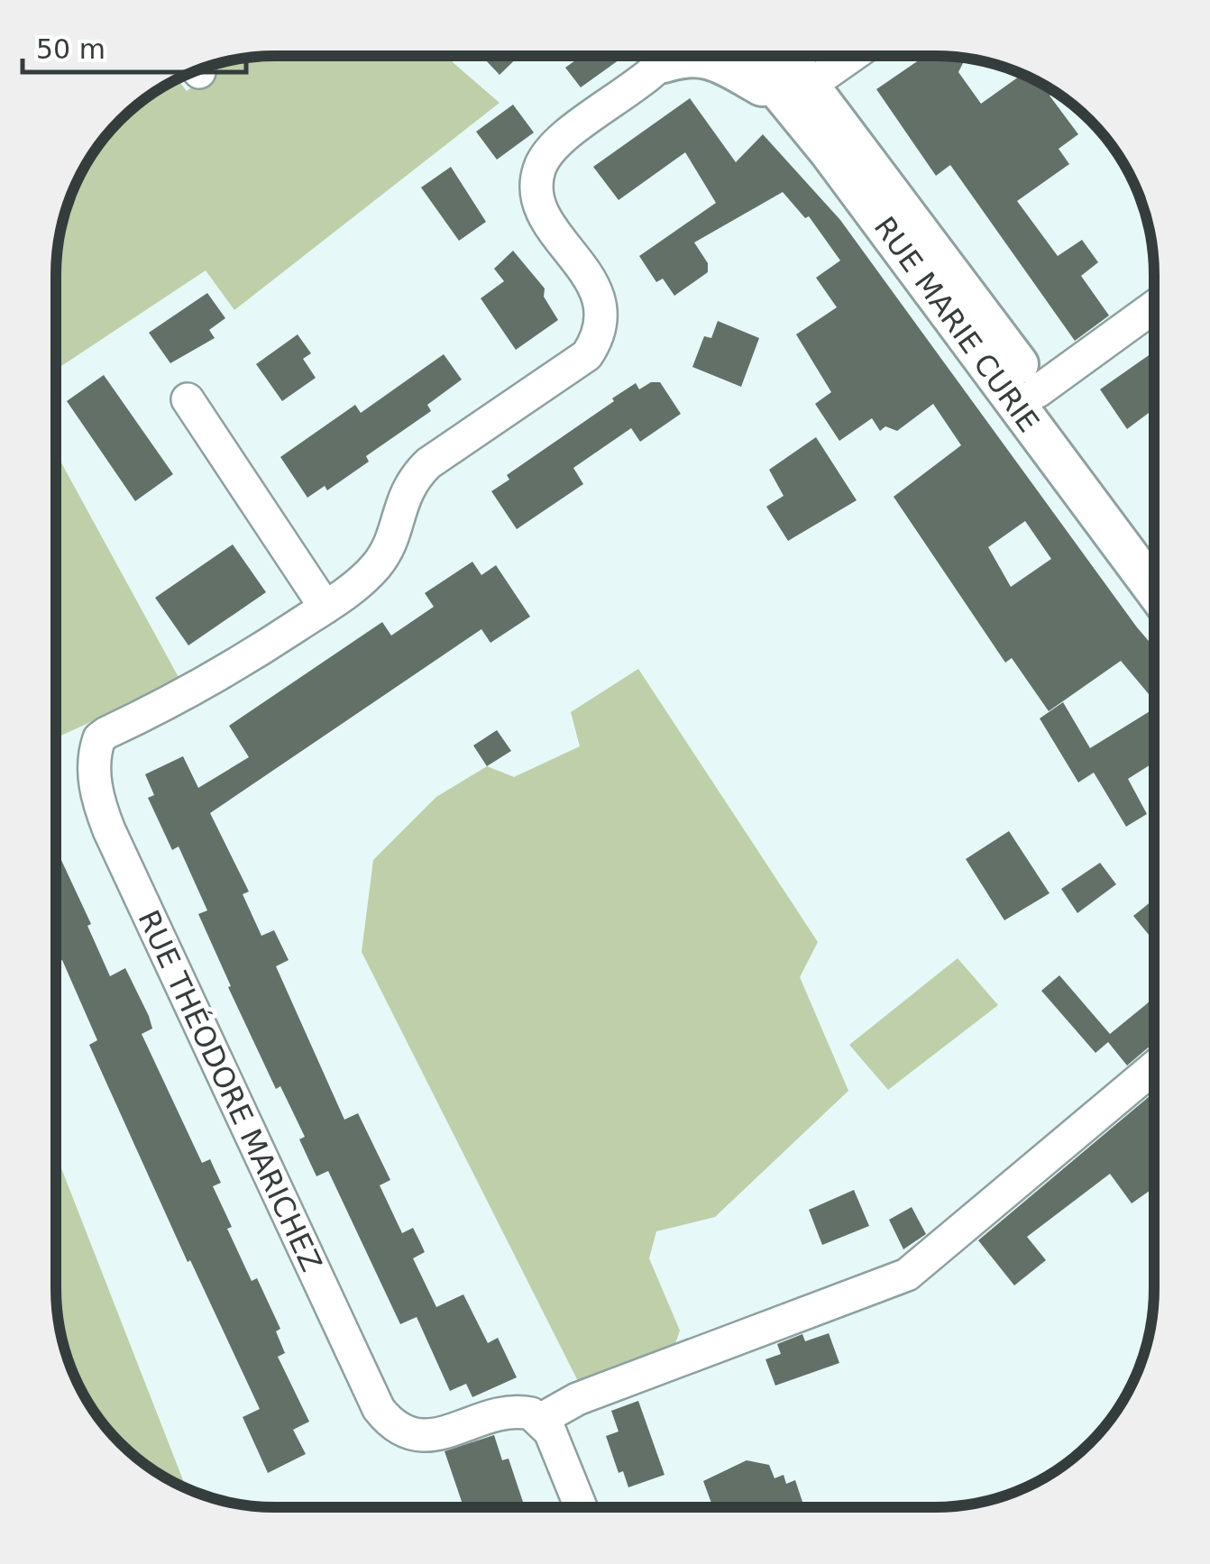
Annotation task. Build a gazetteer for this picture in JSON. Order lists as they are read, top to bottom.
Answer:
{
  "streets": {
    "street": ["RUE MARIE CURIE", "RUE THÉODORE MARICHEZ"]
  },
  "scale_bar": "50 m"
}
